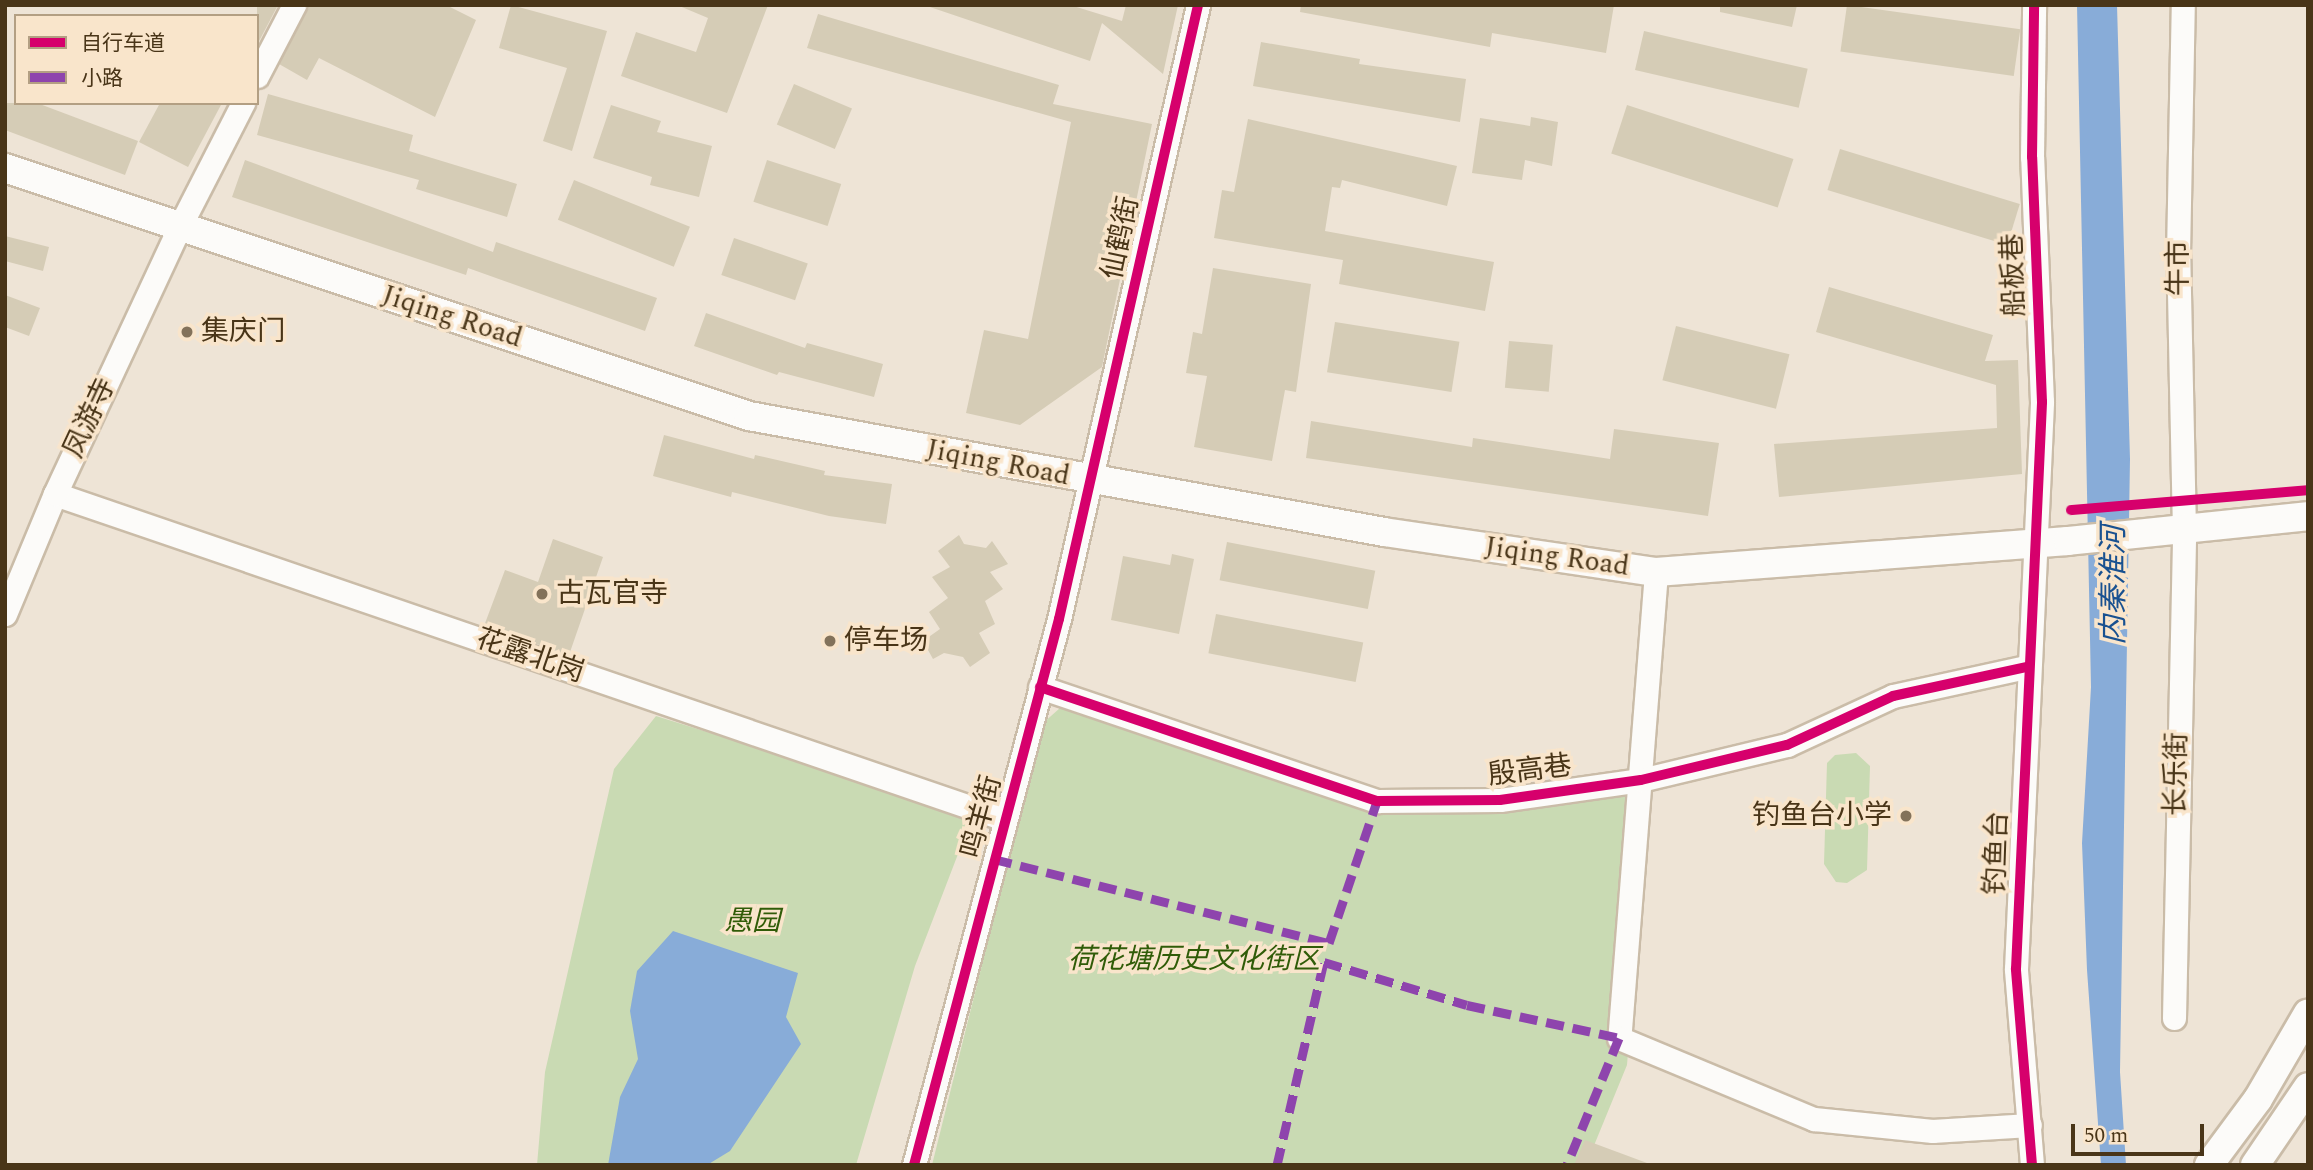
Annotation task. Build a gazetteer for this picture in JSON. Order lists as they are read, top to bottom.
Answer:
{
  "streets": {
    "main road": ["Jiqing Road"],
    "street": [
      "仙鹤街",
      "牛市",
      "船板巷",
      "凤游寺",
      "花露北岗",
      "殷高巷",
      "长乐街",
      "鸣羊街",
      "钓鱼台"
    ]
  },
  "crossings": [
    ["仙鹤街", "Jiqing Road"],
    ["仙鹤街", "鸣羊街"],
    ["牛市", "Jiqing Road"],
    ["牛市", "长乐街"],
    ["船板巷", "Jiqing Road"],
    ["船板巷", "钓鱼台"],
    ["Jiqing Road", "凤游寺"],
    ["Jiqing Road", "长乐街"],
    ["Jiqing Road", "鸣羊街"],
    ["Jiqing Road", "钓鱼台"],
    ["凤游寺", "花露北岗"],
    ["花露北岗", "鸣羊街"],
    ["殷高巷", "鸣羊街"],
    ["殷高巷", "钓鱼台"]
  ],
  "water": ["内秦淮河"],
  "parks": ["愚园", "荷花塘历史文化街区"],
  "places": [
    "集庆门",
    "古瓦官寺",
    "停车场",
    "钓鱼台小学"
  ],
  "legend": ["自行车道", "小路"],
  "scale_bar": "50 m"
}
